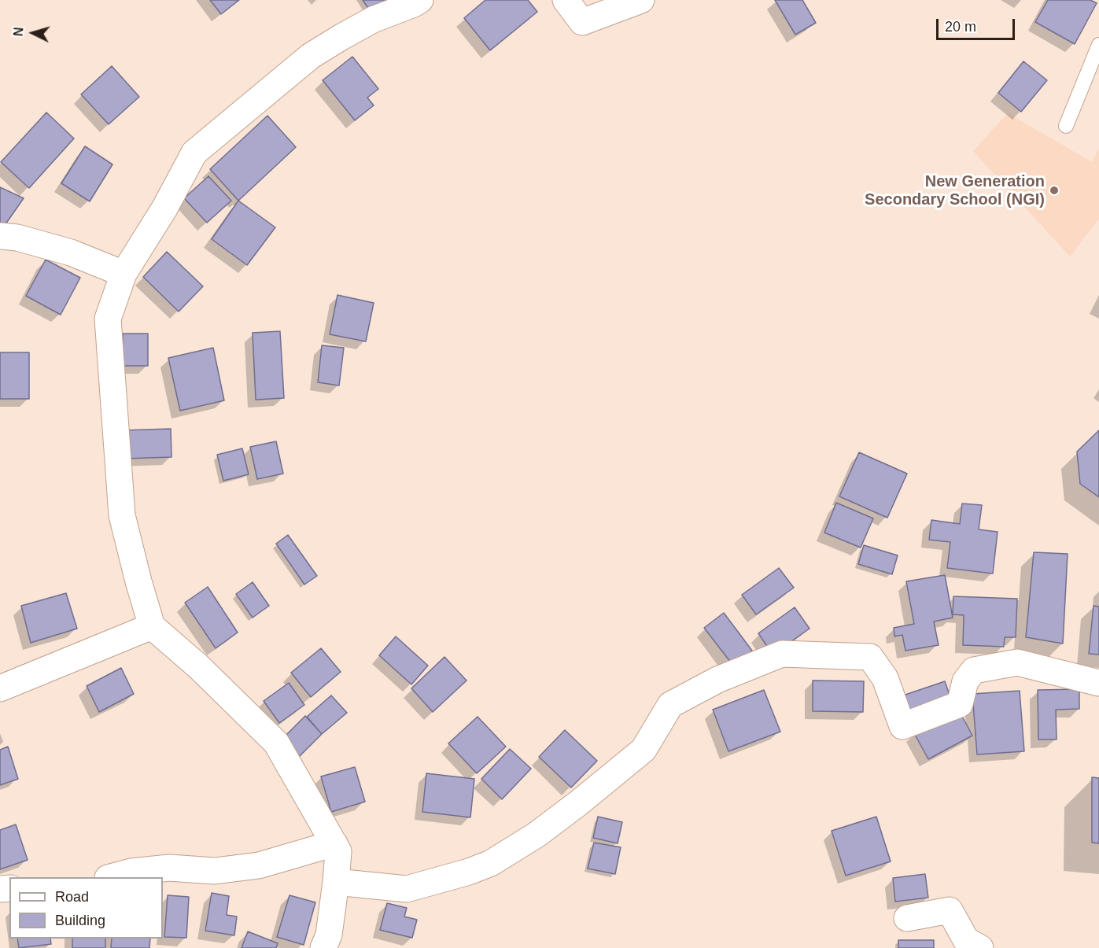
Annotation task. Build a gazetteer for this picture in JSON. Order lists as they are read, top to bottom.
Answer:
{
  "places": ["New Generation Secondary School (NGI)"],
  "legend": ["Road", "Building"],
  "scale_bar": "20 m",
  "north": "left"
}
